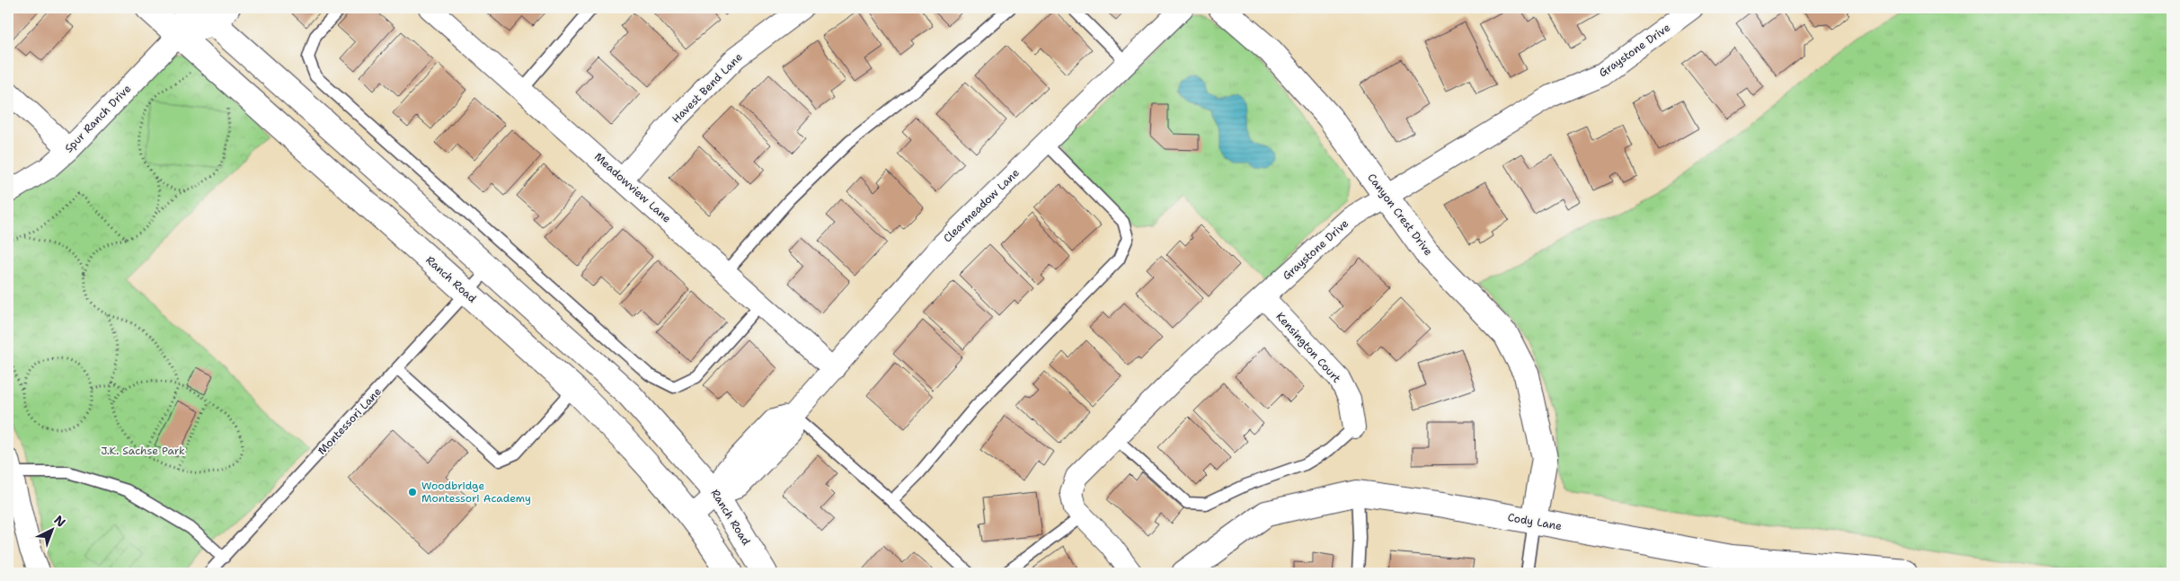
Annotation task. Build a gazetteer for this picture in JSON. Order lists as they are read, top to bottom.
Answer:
{
  "streets": {
    "main road": ["Canyon Crest Drive", "Ranch Road", "Cody Lane"],
    "street": [
      "Graystone Drive",
      "Havest Bend Lane",
      "Spur Ranch Drive",
      "Meadowview Lane",
      "Clearmeadow Lane",
      "Kensington Court"
    ],
    "lane": ["Montessori Lane"]
  },
  "crossings": [
    ["Graystone Drive", "Canyon Crest Drive"],
    ["Graystone Drive", "Kensington Court"],
    ["Havest Bend Lane", "Meadowview Lane"],
    ["Spur Ranch Drive", "Ranch Road"],
    ["Meadowview Lane", "Clearmeadow Lane"],
    ["Clearmeadow Lane", "Ranch Road"],
    ["Canyon Crest Drive", "Cody Lane"],
    ["Ranch Road", "Montessori Lane"]
  ],
  "parks": ["J.K. Sachse Park"],
  "places": ["Woodbridge Montessori Academy"],
  "north": "top right"
}
